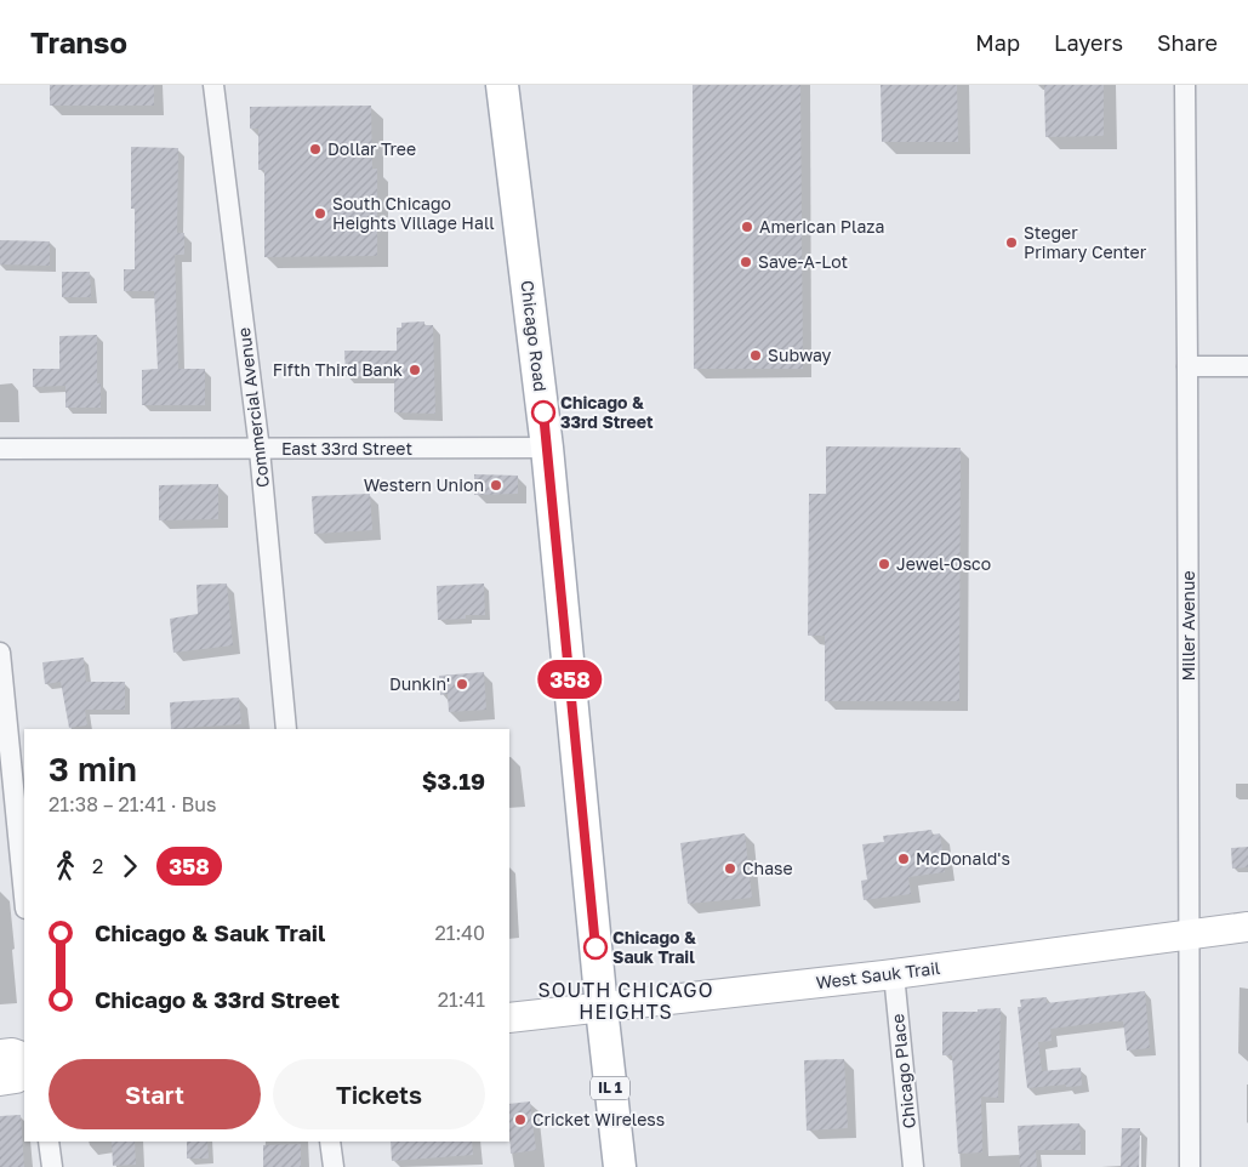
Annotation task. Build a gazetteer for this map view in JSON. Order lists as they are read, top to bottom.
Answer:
{
  "streets": {
    "main road": ["Chicago Road", "West Sauk Trail", "IL 1"],
    "street": [
      "Commercial Avenue",
      "East 33rd Street",
      "Miller Avenue",
      "Chicago Place"
    ]
  },
  "crossings": [
    ["Chicago Road", "East 33rd Street"],
    ["Chicago Road", "West Sauk Trail"],
    ["Commercial Avenue", "East 33rd Street"],
    ["Miller Avenue", "West Sauk Trail"],
    ["West Sauk Trail", "Chicago Place"]
  ],
  "districts": ["SOUTH CHICAGO HEIGHTS"],
  "places": [
    "Dollar Tree",
    "South Chicago Heights Village Hall",
    "American Plaza",
    "Steger Primary Center",
    "Save-A-Lot",
    "Subway",
    "Fifth Third Bank",
    "Chicago & 33rd Street",
    "Western Union",
    "Jewel-Osco",
    "Dunkin'",
    "McDonald's",
    "Chase",
    "Chicago & Sauk Trail",
    "Cricket Wireless"
  ],
  "lines": ["bus line 358"],
  "page": {
    "header": "Transo",
    "nav": ["Map", "Layers", "Share"],
    "on_map": "358",
    "heading": ["3 min", "21:38 – 21:41 · Bus", "$3.19"],
    "legs": ["2", "358"],
    "list": [
      {
        "name": "Chicago & Sauk Trail",
        "value": "21:40"
      },
      {
        "name": "Chicago & 33rd Street",
        "value": "21:41"
      }
    ],
    "buttons": ["Start", "Tickets"]
  }
}
